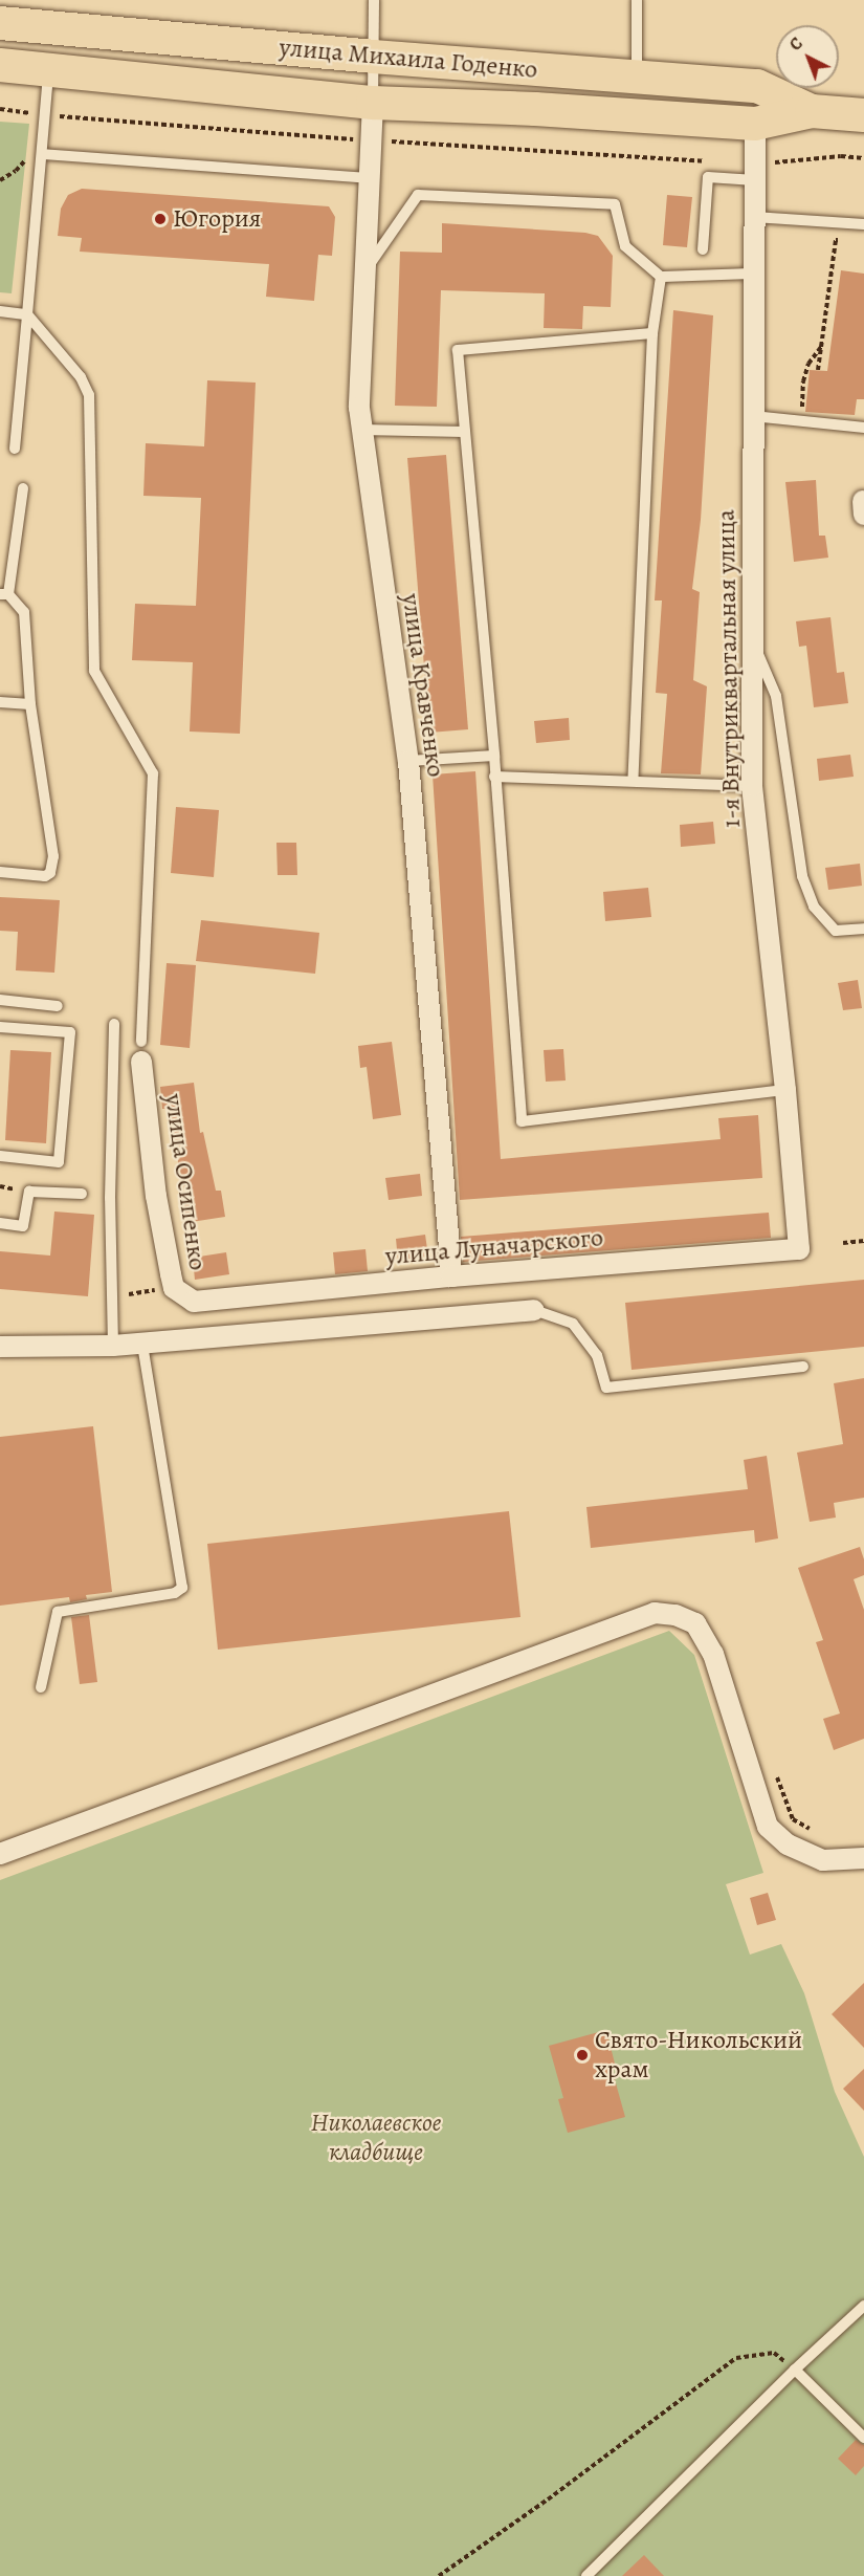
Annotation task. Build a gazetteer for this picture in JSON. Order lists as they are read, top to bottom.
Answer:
{
  "streets": {
    "main road": ["улица Михаила Годенко"],
    "street": [
      "1-я Внутриквартальная улица",
      "улица Кравченко",
      "улица Осипенко",
      "улица Луначарского"
    ]
  },
  "crossings": [
    ["улица Михаила Годенко", "1-я Внутриквартальная улица"],
    ["улица Михаила Годенко", "улица Кравченко"],
    ["1-я Внутриквартальная улица", "улица Луначарского"],
    ["улица Кравченко", "улица Луначарского"],
    ["улица Осипенко", "улица Луначарского"]
  ],
  "parks": ["Николаевское кладбище"],
  "places": ["Югория", "Свято-Никольский храм"],
  "north": "top left"
}
